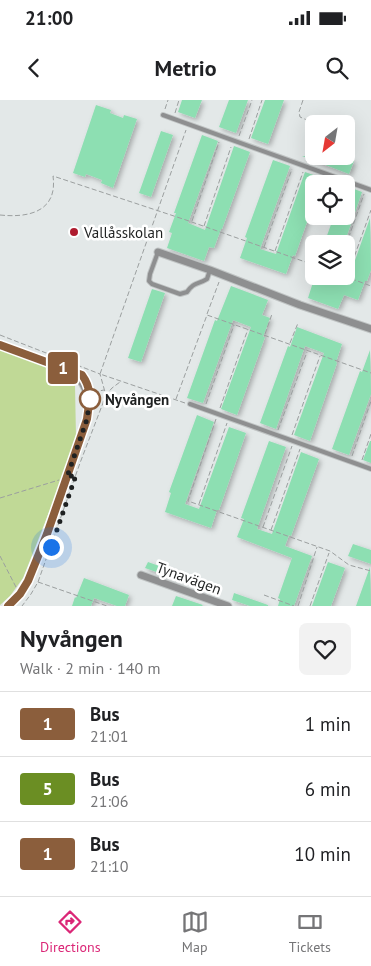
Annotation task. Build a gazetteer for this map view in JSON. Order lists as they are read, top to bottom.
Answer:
{
  "streets": {
    "street": ["Tynavägen"]
  },
  "places": ["Vallåsskolan", "Nyvången"],
  "lines": ["bus line 1"],
  "north": "bottom left",
  "page": {
    "status": "21:00",
    "header": "Metrio",
    "on_map": "1",
    "heading": ["Nyvången", "Walk · 2 min · 140 m"],
    "list": [
      {
        "mark": "1",
        "name": "Bus",
        "note": "21:01",
        "value": "1 min"
      },
      {
        "mark": "5",
        "name": "Bus",
        "note": "21:06",
        "value": "6 min"
      },
      {
        "mark": "1",
        "name": "Bus",
        "note": "21:10",
        "value": "10 min"
      }
    ],
    "tabs": ["Directions", "Map", "Tickets"]
  }
}
